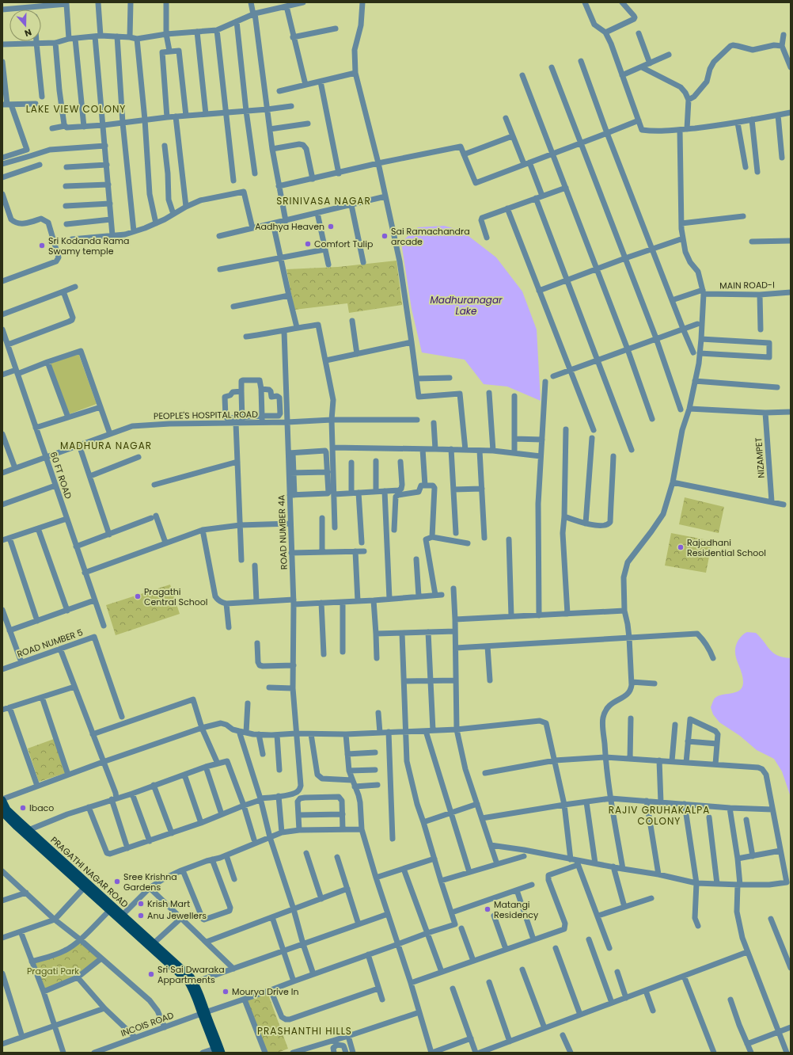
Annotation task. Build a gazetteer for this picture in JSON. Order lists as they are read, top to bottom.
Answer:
{
  "streets": {
    "main road": ["PRAGATHI NAGAR ROAD"],
    "street": [
      "MAIN ROAD-I",
      "PEOPLE'S HOSPITAL ROAD",
      "NIZAMPET",
      "60 FT ROAD",
      "ROAD NUMBER 4A",
      "ROAD NUMBER 5",
      "INCOIS ROAD"
    ]
  },
  "crossings": [
    ["PEOPLE'S HOSPITAL ROAD", "60 FT ROAD"],
    ["PEOPLE'S HOSPITAL ROAD", "ROAD NUMBER 4A"],
    ["PRAGATHI NAGAR ROAD", "INCOIS ROAD"]
  ],
  "districts": [
    "LAKE VIEW COLONY",
    "SRINIVASA NAGAR",
    "MADHURA NAGAR",
    "RAJIV GRUHAKALPA COLONY",
    "PRASHANTHI HILLS"
  ],
  "water": ["Madhuranagar Lake"],
  "parks": ["Pragati Park"],
  "places": [
    "Aadhya Heaven",
    "Sai Ramachandra arcade",
    "Comfort Tulip",
    "Sri Kodanda Rama Swamy temple",
    "Rajadhani Residential School",
    "Pragathi Central School",
    "Ibaco",
    "Sree Krishna Gardens",
    "Krish Mart",
    "Matangi Residency",
    "Anu Jewellers",
    "Sri Sai Dwaraka Appartments",
    "Mourya Drive In"
  ],
  "north": "bottom"
}
